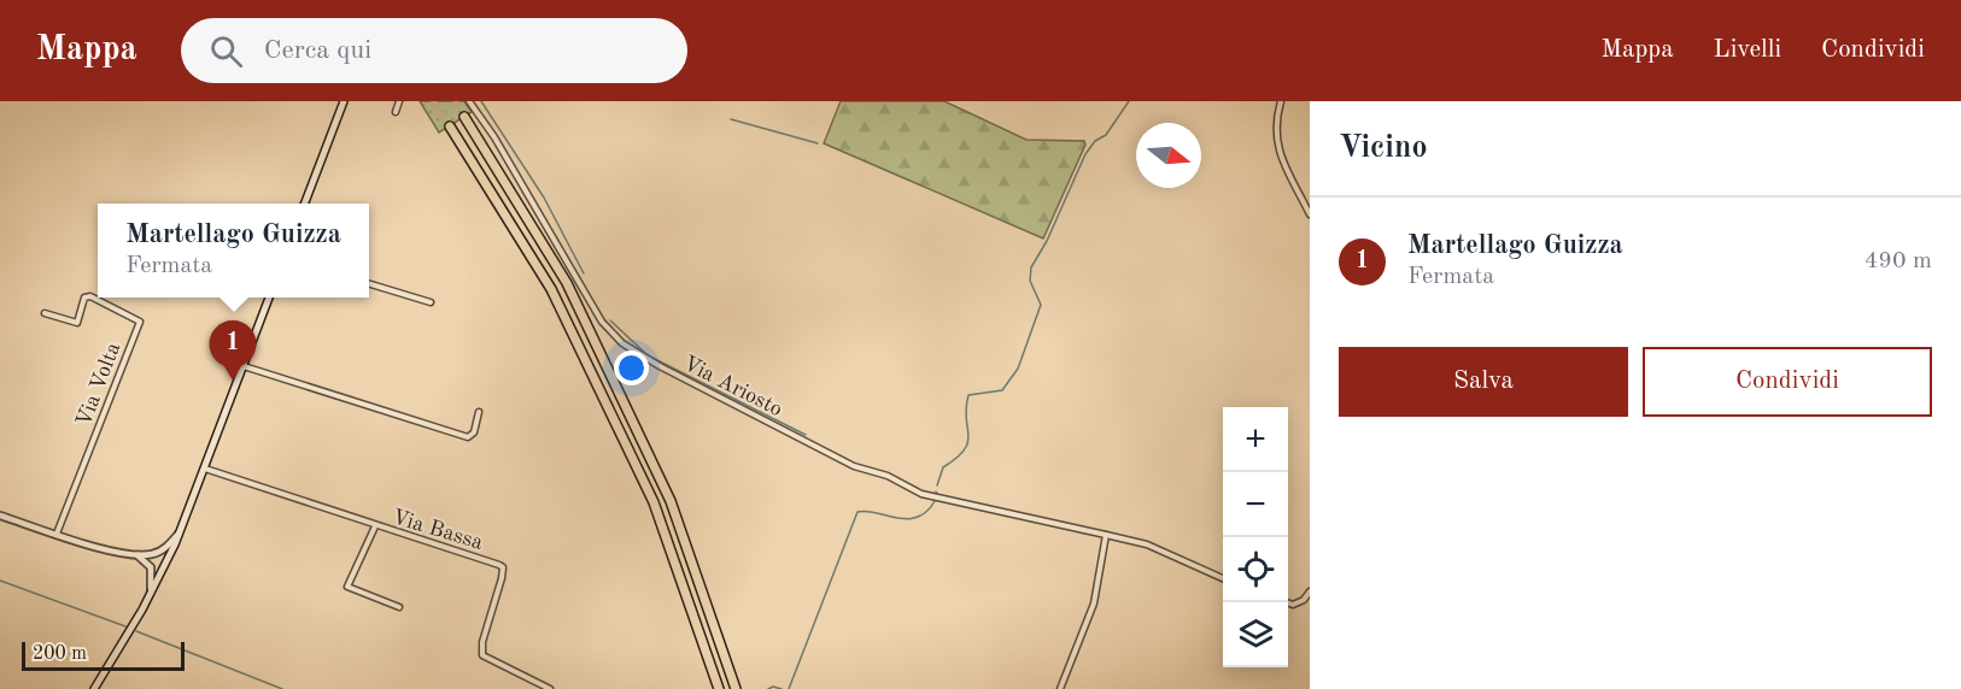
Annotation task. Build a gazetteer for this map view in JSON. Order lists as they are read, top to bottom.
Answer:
{
  "streets": {
    "street": ["Via Volta", "Via Ariosto", "Via Bassa"]
  },
  "scale_bar": "200 m",
  "north": "right",
  "page": {
    "header": "Mappa",
    "search": "Cerca qui",
    "nav": ["Mappa", "Livelli", "Condividi"],
    "heading": "Vicino",
    "list": [
      {
        "mark": "1",
        "name": "Martellago Guizza",
        "note": "Fermata",
        "value": "490 m"
      }
    ],
    "popup": ["Martellago Guizza", "Fermata"],
    "pins": "1",
    "buttons": ["Salva", "Condividi"],
    "map_buttons": ["+", "−"],
    "scale": "200 m"
  }
}
